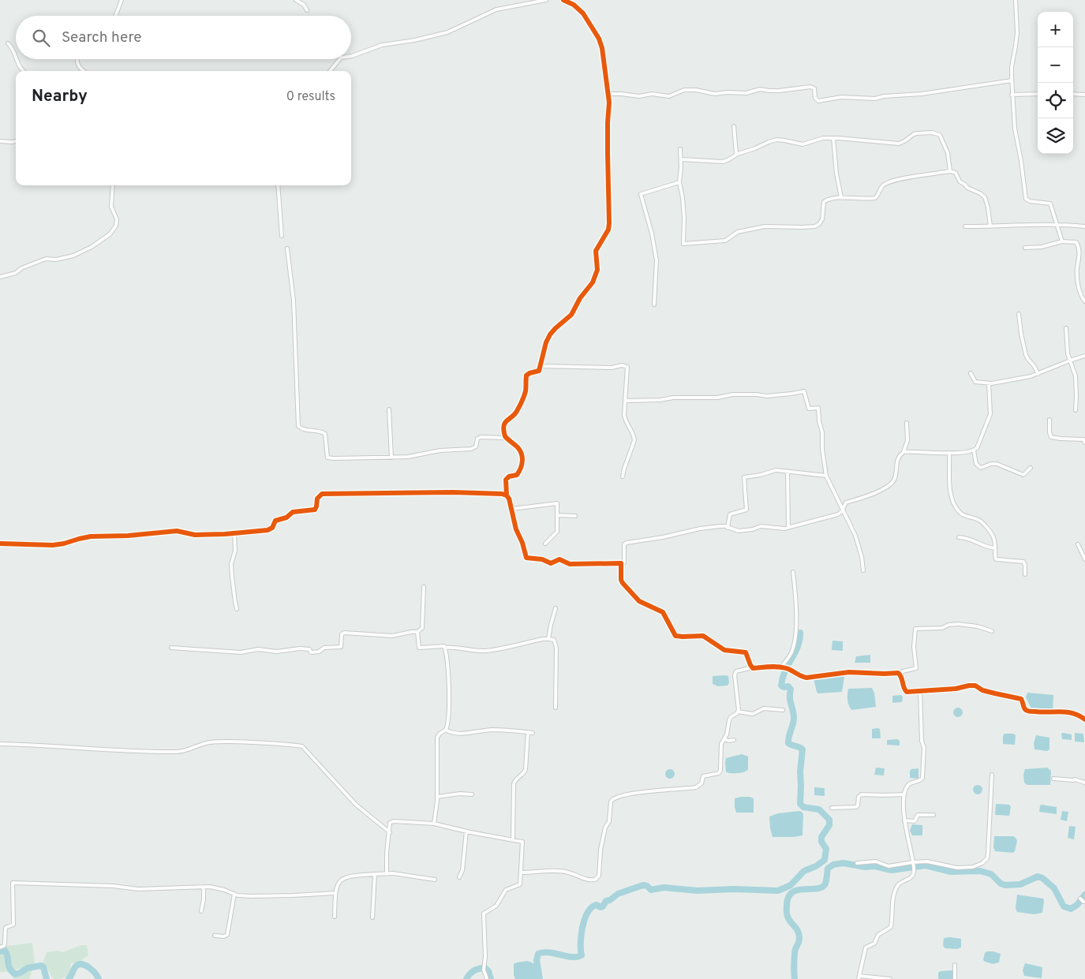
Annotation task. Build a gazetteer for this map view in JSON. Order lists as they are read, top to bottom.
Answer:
{
  "page": {
    "map_buttons": ["+", "−"],
    "search": "Search here",
    "heading": ["Nearby", "0 results"]
  }
}
